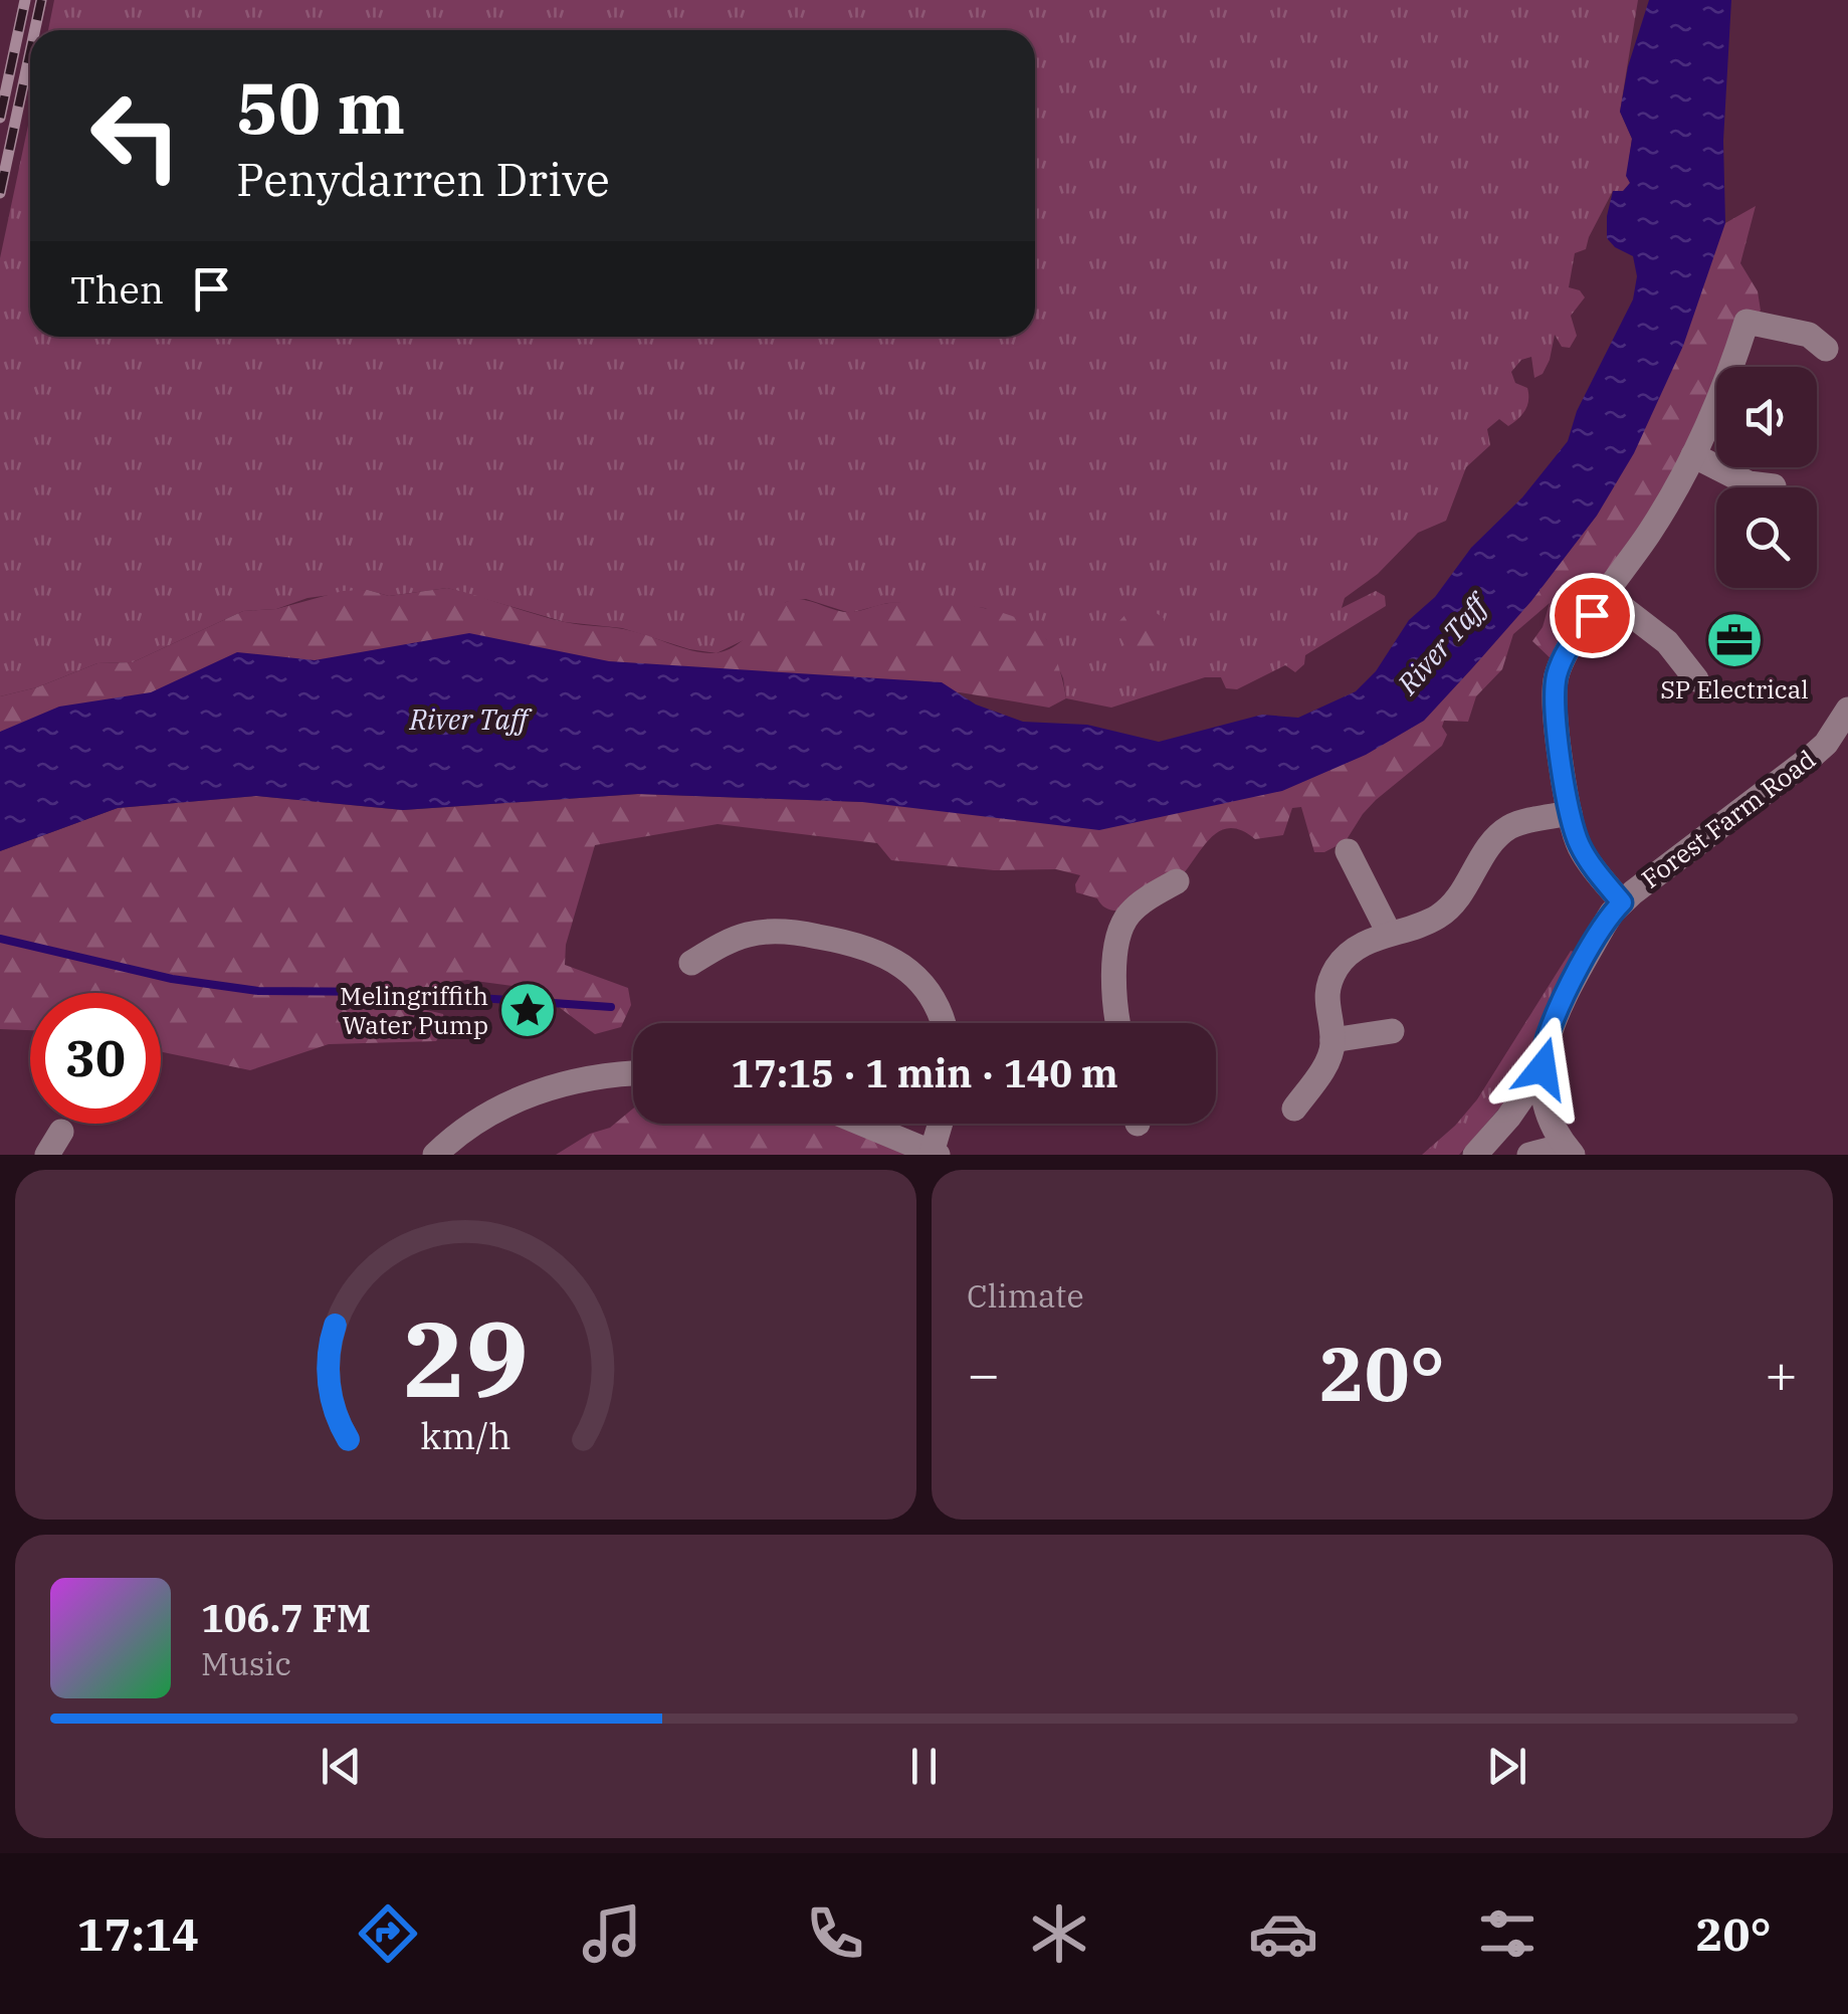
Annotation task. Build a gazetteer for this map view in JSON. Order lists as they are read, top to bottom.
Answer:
{
  "streets": {
    "street": ["Forest Farm Road"]
  },
  "water": ["River Taff"],
  "places": {
    "office": ["SP Electrical"],
    "place": ["Melingriffith Water Pump"]
  },
  "page": {
    "turn": ["50 m", "Penydarren Drive"],
    "then": "Then",
    "limit": "30",
    "trip": "17:15 · 1 min · 140 m",
    "tile": "Climate",
    "heat": ["−", "20°", "+"],
    "song": ["106.7 FM", "Music"],
    "tabs": ["17:14", "20°"],
    "gauge": ["29", "km/h"]
  }
}
